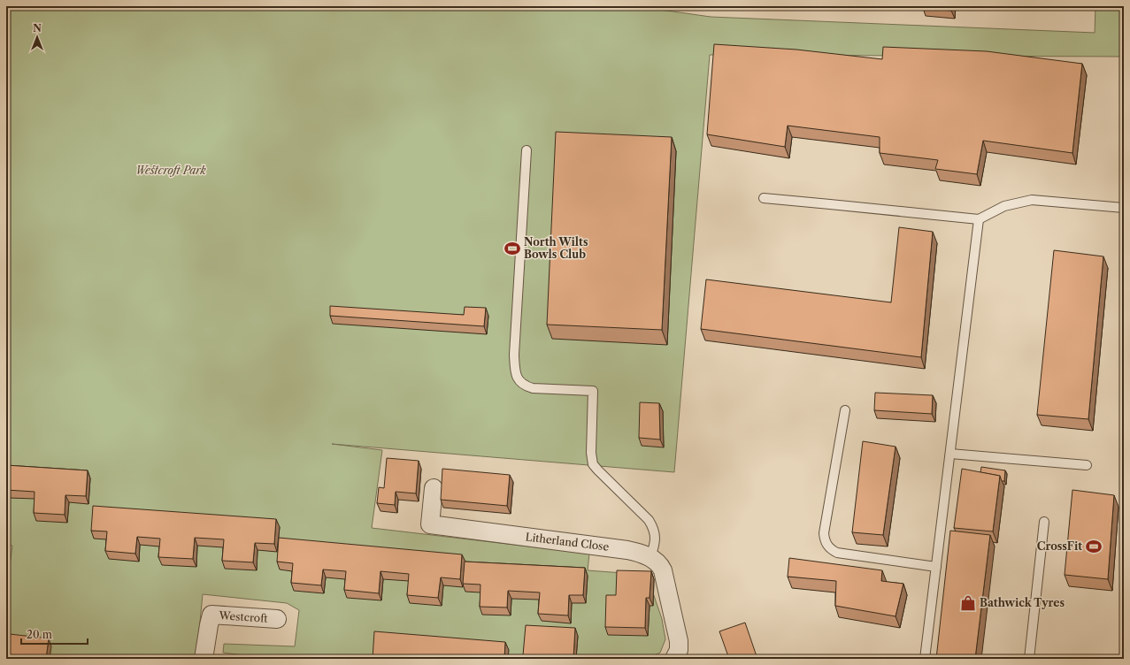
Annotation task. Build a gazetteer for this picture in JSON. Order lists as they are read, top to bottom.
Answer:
{
  "streets": {
    "street": ["Litherland Close", "Westcroft"]
  },
  "parks": ["Westcroft Park"],
  "places": {
    "sports": ["North Wilts Bowls Club", "CrossFit"],
    "shop": ["Bathwick Tyres"]
  },
  "scale_bar": "20 m",
  "north": "top"
}
